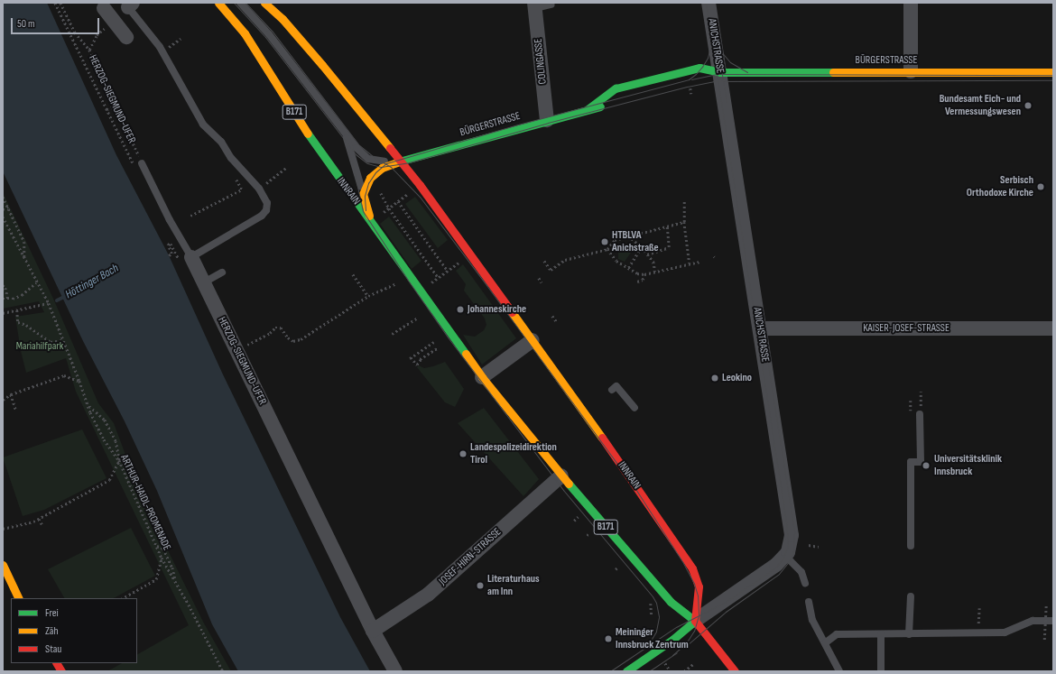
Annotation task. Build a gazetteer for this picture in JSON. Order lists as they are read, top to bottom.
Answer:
{
  "streets": {
    "main road": ["BÜRGERSTRASSE", "B171", "INNRAIN"],
    "street": [
      "ANICHSTRASSE",
      "COLINGASSE",
      "HERZOG-SIEGMUND-UFER",
      "KAISER-JOSEF-STRASSE",
      "JOSEF-HIRN-STRASSE"
    ],
    "path": ["ARTHUR-HAIDL-PROMENADE"]
  },
  "crossings": [
    ["ANICHSTRASSE", "BÜRGERSTRASSE"],
    ["ANICHSTRASSE", "KAISER-JOSEF-STRASSE"],
    ["BÜRGERSTRASSE", "COLINGASSE"],
    ["BÜRGERSTRASSE", "INNRAIN"],
    ["HERZOG-SIEGMUND-UFER", "JOSEF-HIRN-STRASSE"],
    ["INNRAIN", "JOSEF-HIRN-STRASSE"]
  ],
  "water": ["Höttinger Bach"],
  "parks": ["Mariahilfpark"],
  "places": [
    "Bundesamt Eich- und Vermessungswesen",
    "Serbisch Orthodoxe Kirche",
    "HTBLVA Anichstraße",
    "Johanneskirche",
    "Leokino",
    "Landespolizeidirektion Tirol",
    "Universitätsklinik Innsbruck",
    "Literaturhaus am Inn",
    "Meininger Innsbruck Zentrum"
  ],
  "legend": ["Frei", "Zäh", "Stau"],
  "scale_bar": "50 m"
}
